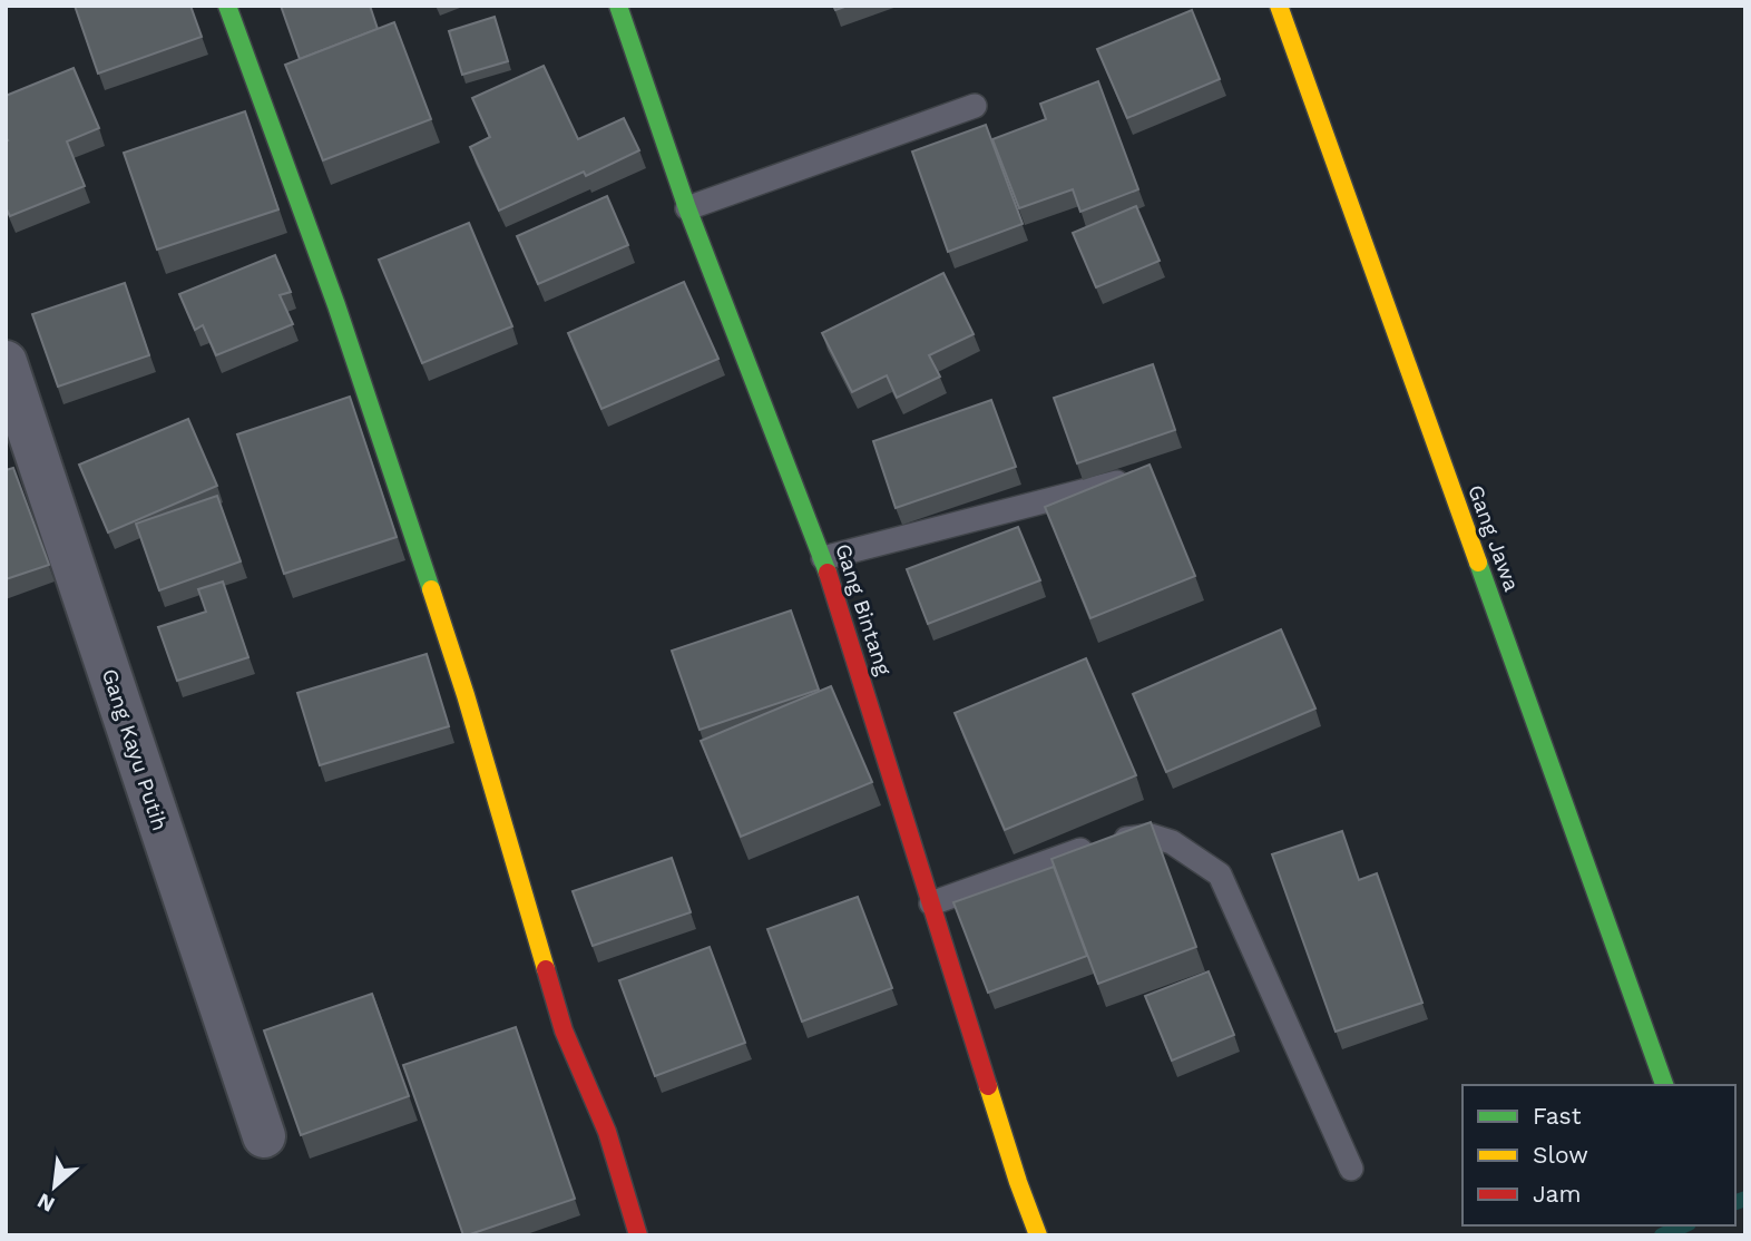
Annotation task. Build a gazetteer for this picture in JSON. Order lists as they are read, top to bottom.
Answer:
{
  "streets": {
    "street": ["Gang Jawa", "Gang Bintang", "Gang Kayu Putih"]
  },
  "legend": ["Fast", "Slow", "Jam"],
  "north": "bottom left"
}
